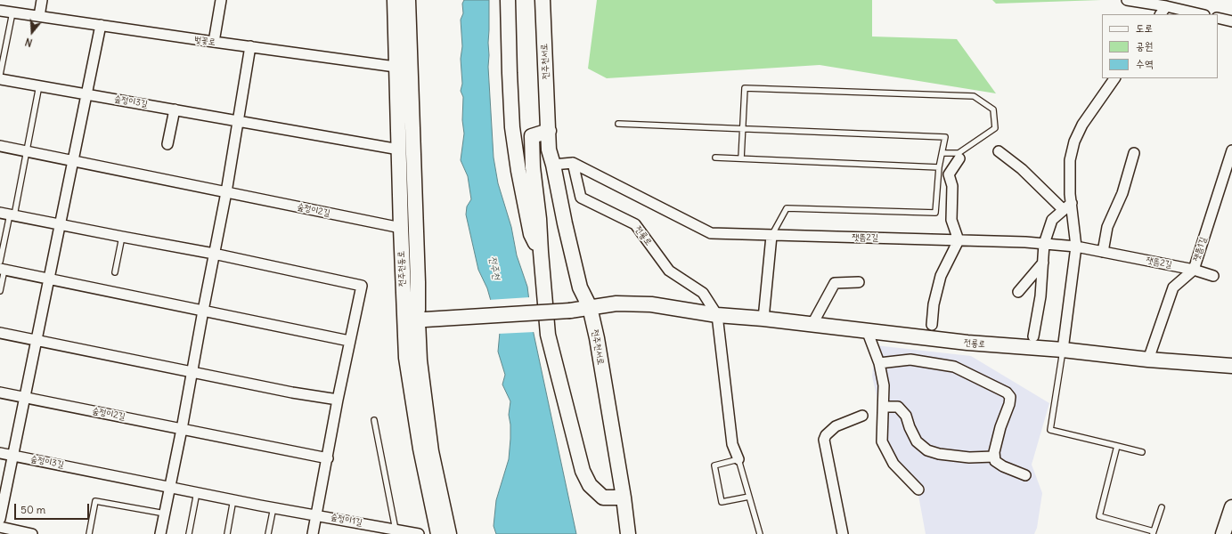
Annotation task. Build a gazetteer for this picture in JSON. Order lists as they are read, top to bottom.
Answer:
{
  "streets": {
    "street": [
      "벚꽃로",
      "전주천서로",
      "숲정이3길",
      "숲정이2길",
      "전룡로",
      "잿뜸2길",
      "잿뜸1길",
      "전주천동로",
      "숲정이1길"
    ]
  },
  "crossings": [
    ["벚꽃로", "전주천동로"],
    ["전주천서로", "전룡로"],
    ["숲정이2길", "전주천동로"],
    ["전룡로", "잿뜸1길"],
    ["전룡로", "전주천동로"],
    ["잿뜸2길", "잿뜸1길"]
  ],
  "water": ["전주천"],
  "legend": ["도로", "공원", "수역"],
  "scale_bar": "50 m",
  "north": "bottom"
}
